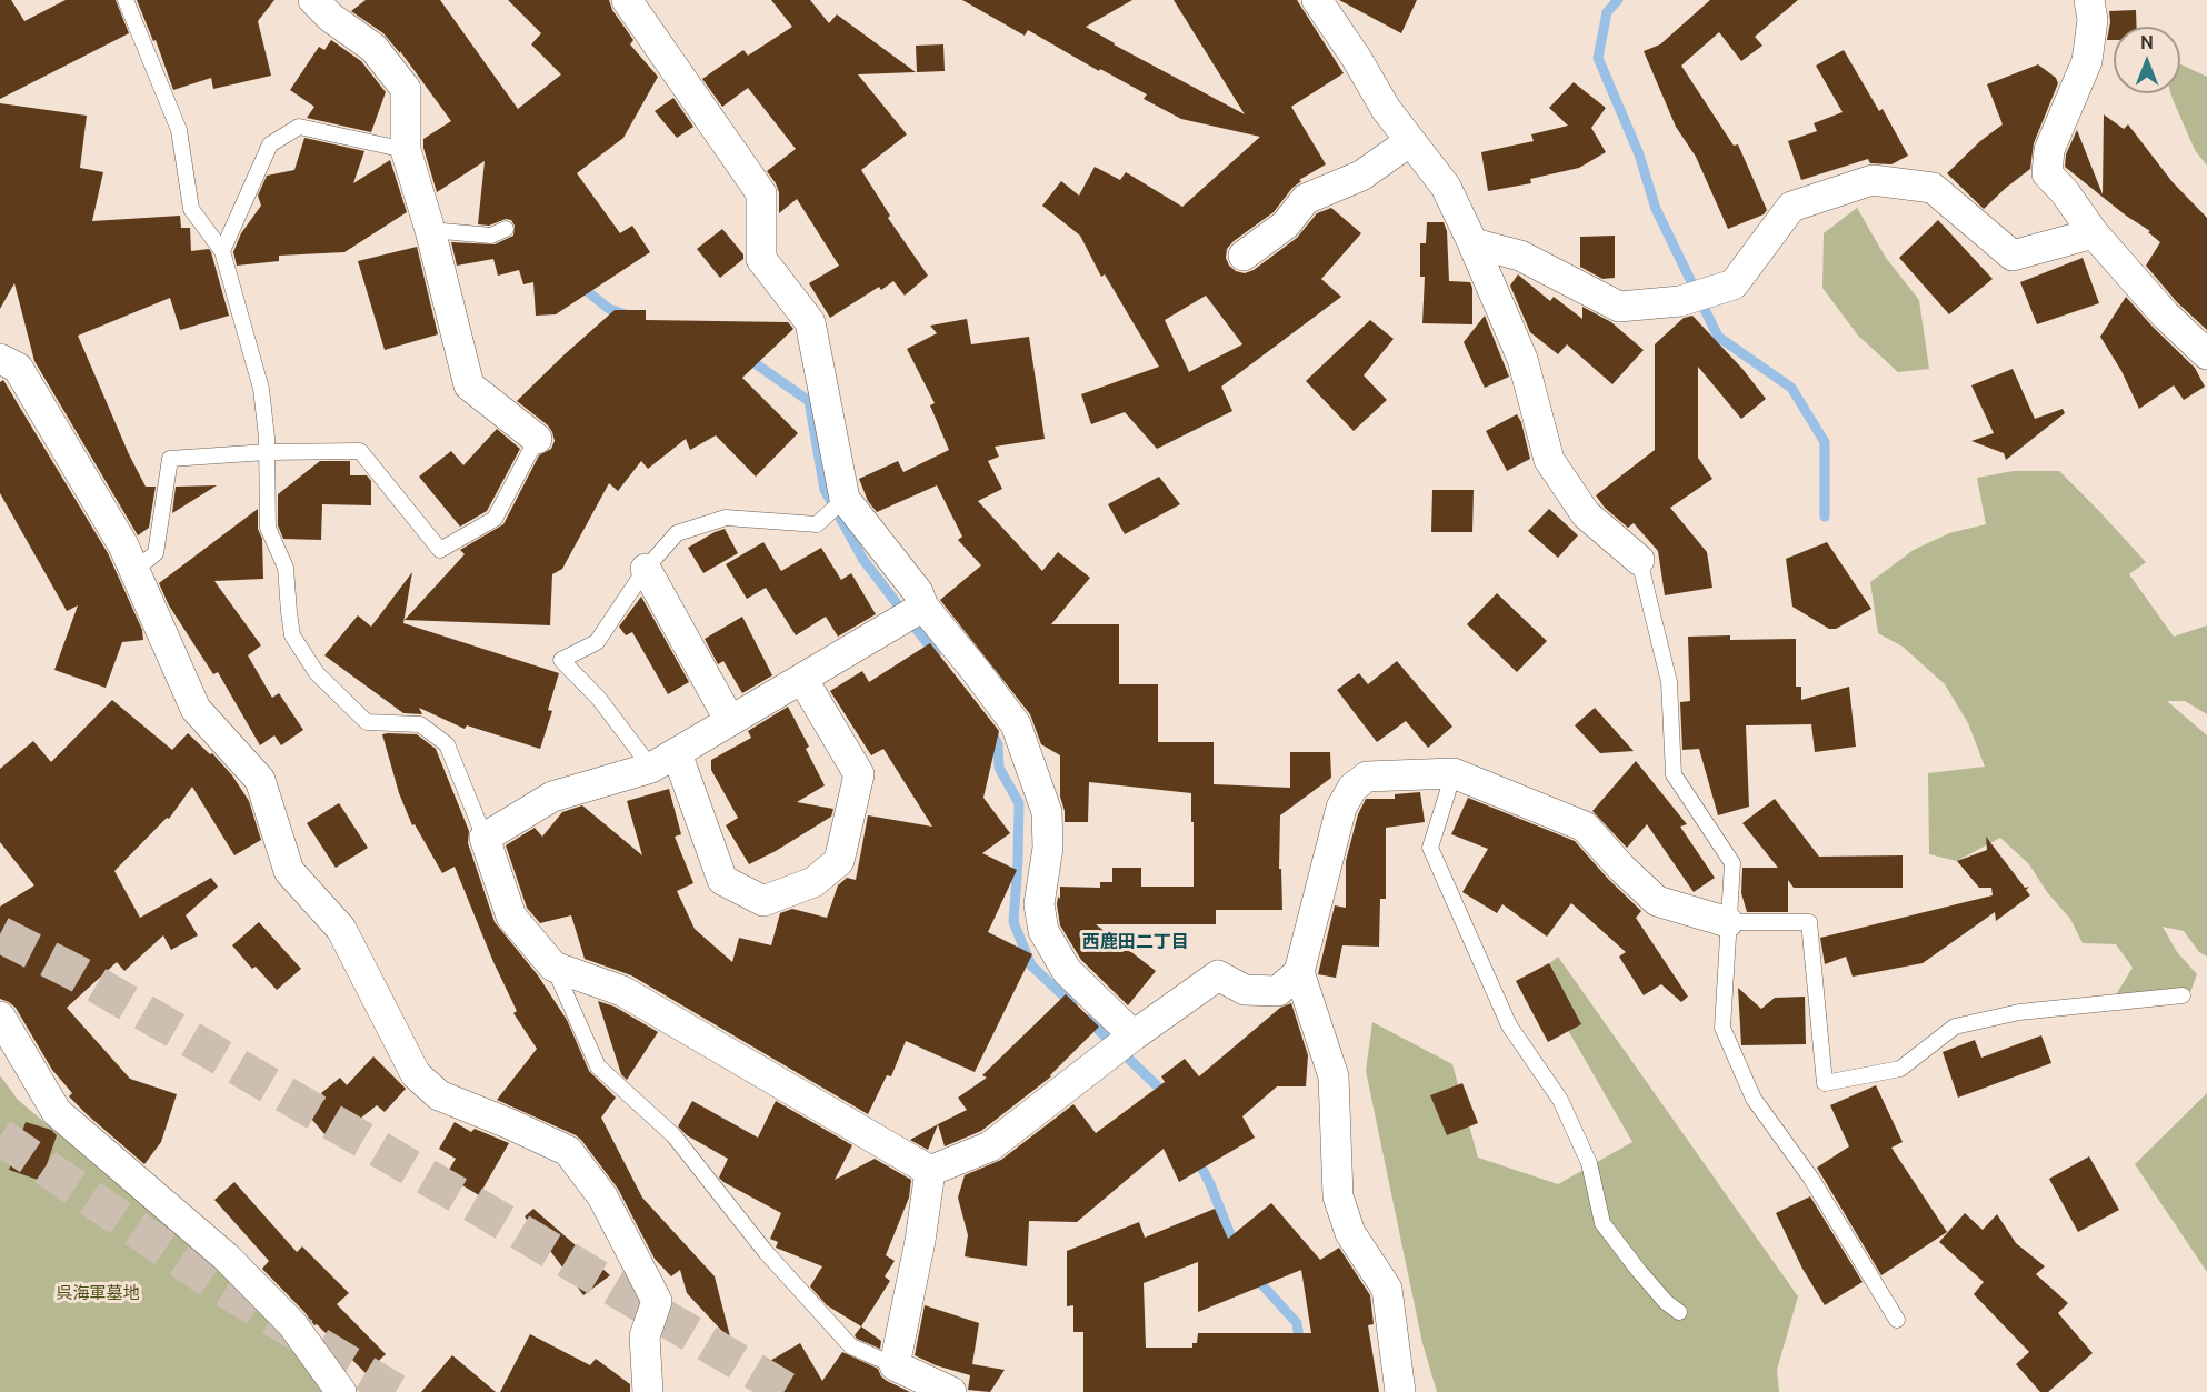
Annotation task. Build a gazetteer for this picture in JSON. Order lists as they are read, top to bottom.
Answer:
{
  "districts": ["西鹿田二丁目"],
  "parks": ["呉海軍墓地"],
  "north": "top"
}
